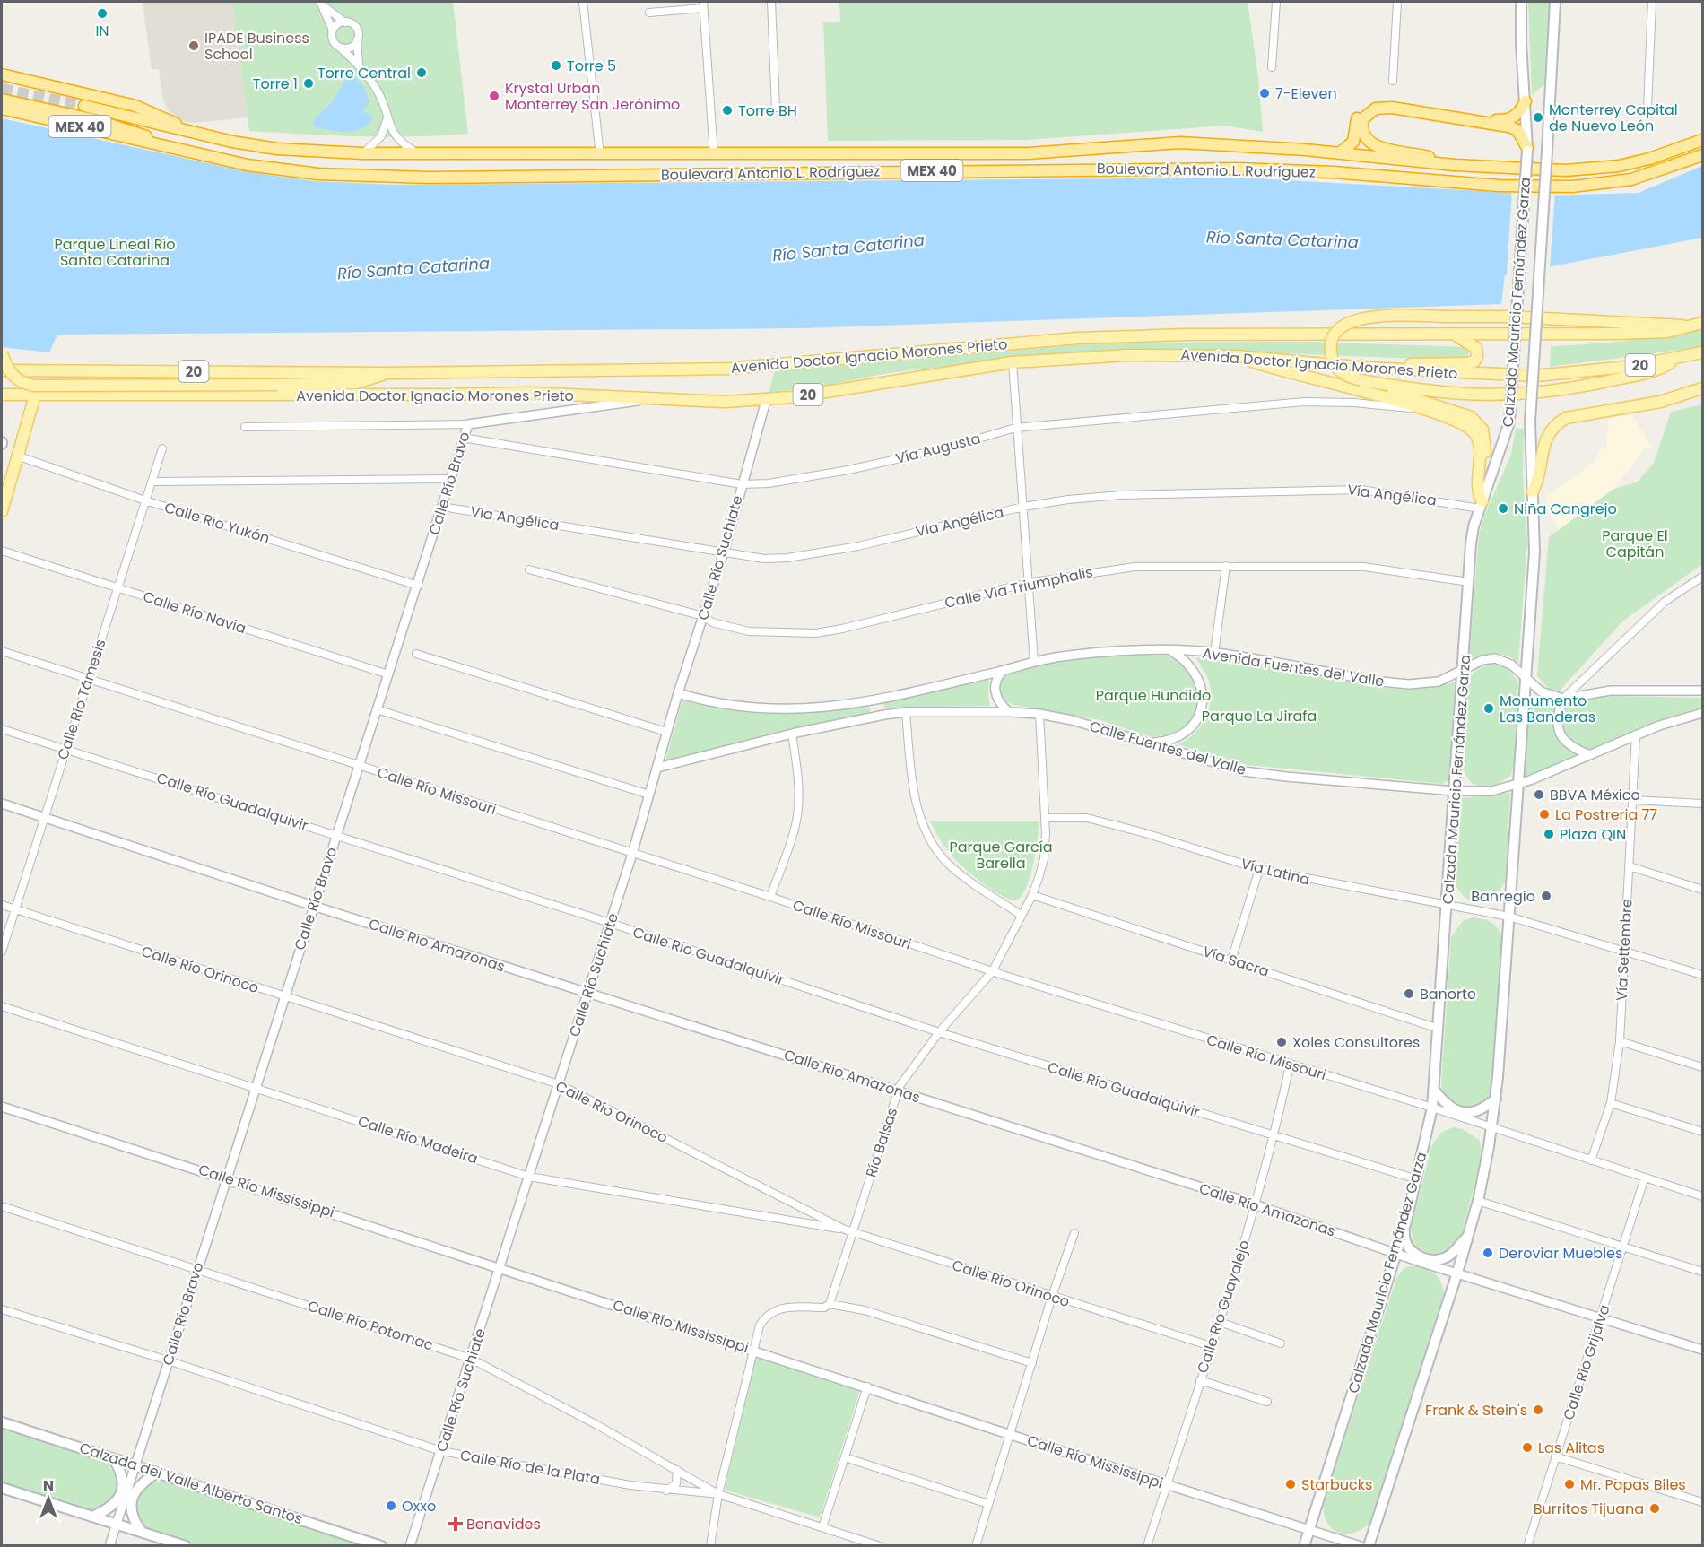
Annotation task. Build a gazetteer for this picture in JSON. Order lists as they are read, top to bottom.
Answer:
{
  "streets": {
    "highway": ["MEX 40", "Boulevard Antonio L. Rodríguez"],
    "main road": [
      "Calzada Mauricio Fernández Garza",
      "Avenida Doctor Ignacio Morones Prieto",
      "20",
      "Calzada del Valle Alberto Santos"
    ],
    "street": [
      "Vía Augusta",
      "Calle Río Bravo",
      "Vía Angélica",
      "Calle Río Yukón",
      "Calle Río Suchiate",
      "Calle Vía Triumphalis",
      "Calle Río Navia",
      "Avenida Fuentes del Valle",
      "Calle Río Támesis",
      "Calle Fuentes del Valle",
      "Calle Río Missouri",
      "Calle Río Guadalquivir",
      "Vía Latina",
      "Calle Río Amazonas",
      "Vía Settembre",
      "Vía Sacra",
      "Calle Río Orinoco",
      "Calle Río Madeira",
      "Río Balsas",
      "Calle Río Mississippi",
      "Calle Río Guayalejo",
      "Calle Río Potomac",
      "Calle Río Grijalva",
      "Calle Río de la Plata"
    ]
  },
  "crossings": [
    ["Calzada Mauricio Fernández Garza", "Vía Angélica"],
    ["Calzada Mauricio Fernández Garza", "Calle Vía Triumphalis"],
    ["Calzada Mauricio Fernández Garza", "Avenida Fuentes del Valle"],
    ["Calzada Mauricio Fernández Garza", "Calle Fuentes del Valle"],
    ["Calzada Mauricio Fernández Garza", "Calle Río Missouri"],
    ["Calzada Mauricio Fernández Garza", "Calle Río Guadalquivir"],
    ["Calzada Mauricio Fernández Garza", "Vía Latina"],
    ["Calzada Mauricio Fernández Garza", "Calle Río Amazonas"],
    ["Calzada Mauricio Fernández Garza", "Vía Sacra"],
    ["Calzada Mauricio Fernández Garza", "Calle Río Mississippi"],
    ["Avenida Doctor Ignacio Morones Prieto", "Calle Río Bravo"],
    ["Avenida Doctor Ignacio Morones Prieto", "Calle Río Suchiate"],
    ["Vía Augusta", "Calle Río Bravo"],
    ["Vía Augusta", "Calle Río Suchiate"],
    ["Calle Río Bravo", "Vía Angélica"],
    ["Calle Río Bravo", "Calle Río Yukón"],
    ["Calle Río Bravo", "Calle Río Navia"],
    ["Calle Río Bravo", "Calle Río Missouri"],
    ["Calle Río Bravo", "Calle Río Guadalquivir"],
    ["Calle Río Bravo", "Calle Río Amazonas"],
    ["Calle Río Bravo", "Calle Río Orinoco"],
    ["Calle Río Bravo", "Calle Río Madeira"],
    ["Calle Río Bravo", "Calle Río Mississippi"],
    ["Calle Río Bravo", "Calle Río Potomac"],
    ["Calle Río Bravo", "Calle Río de la Plata"],
    ["Calle Río Bravo", "Calzada del Valle Alberto Santos"],
    ["Vía Angélica", "Calle Río Suchiate"],
    ["Calle Río Yukón", "Calle Río Támesis"],
    ["Calle Río Suchiate", "Calle Vía Triumphalis"],
    ["Calle Río Suchiate", "Avenida Fuentes del Valle"],
    ["Calle Río Suchiate", "Calle Fuentes del Valle"],
    ["Calle Río Suchiate", "Calle Río Missouri"],
    ["Calle Río Suchiate", "Calle Río Guadalquivir"],
    ["Calle Río Suchiate", "Calle Río Amazonas"],
    ["Calle Río Suchiate", "Calle Río Orinoco"],
    ["Calle Río Suchiate", "Calle Río Madeira"],
    ["Calle Río Suchiate", "Calle Río Mississippi"],
    ["Calle Río Suchiate", "Calle Río Potomac"],
    ["Calle Río Suchiate", "Calle Río de la Plata"],
    ["Calle Río Navia", "Calle Río Támesis"],
    ["Calle Río Támesis", "Calle Río Missouri"],
    ["Calle Río Támesis", "Calle Río Guadalquivir"],
    ["Calle Río Támesis", "Calle Río Amazonas"],
    ["Calle Río Támesis", "Calle Río Orinoco"],
    ["Calle Fuentes del Valle", "Vía Settembre"],
    ["Calle Fuentes del Valle", "Río Balsas"],
    ["Calle Río Missouri", "Vía Settembre"],
    ["Calle Río Missouri", "Río Balsas"],
    ["Calle Río Missouri", "Calle Río Guayalejo"],
    ["Calle Río Missouri", "Calle Río Grijalva"],
    ["Calle Río Guadalquivir", "Río Balsas"],
    ["Calle Río Guadalquivir", "Calle Río Guayalejo"],
    ["Vía Latina", "Vía Settembre"],
    ["Vía Latina", "Río Balsas"],
    ["Calle Río Amazonas", "Río Balsas"],
    ["Calle Río Amazonas", "Calle Río Guayalejo"],
    ["Calle Río Amazonas", "Calle Río Grijalva"],
    ["Vía Sacra", "Río Balsas"],
    ["Calle Río Orinoco", "Calle Río Madeira"],
    ["Calle Río Orinoco", "Río Balsas"],
    ["Calle Río Orinoco", "Calle Río Guayalejo"],
    ["Calle Río Mississippi", "Calle Río Guayalejo"],
    ["Calle Río Potomac", "Calle Río de la Plata"]
  ],
  "water": ["Río Santa Catarina"],
  "parks": [
    "Parque Lineal Río Santa Catarina",
    "Parque El Capitán",
    "Parque Hundido",
    "Parque La Jirafa",
    "Parque García Barella"
  ],
  "places": {
    "other": [
      "IN",
      "IPADE Business School",
      "Torre 5",
      "Torre Central",
      "Torre 1",
      "7-Eleven",
      "Krystal Urban Monterrey San Jerónimo",
      "Torre BH",
      "Monterrey Capital de Nuevo León",
      "Niña Cangrejo",
      "Monumento Las Banderas",
      "BBVA México",
      "La Postreria 77",
      "Plaza QIN",
      "Banregio",
      "Banorte",
      "Xoles Consultores",
      "Deroviar Muebles",
      "Frank & Stein's",
      "Las Alitas",
      "Starbucks",
      "Mr. Papas Biles",
      "Oxxo",
      "Burritos Tijuana"
    ],
    "health": ["Benavides"]
  },
  "north": "top"
}
